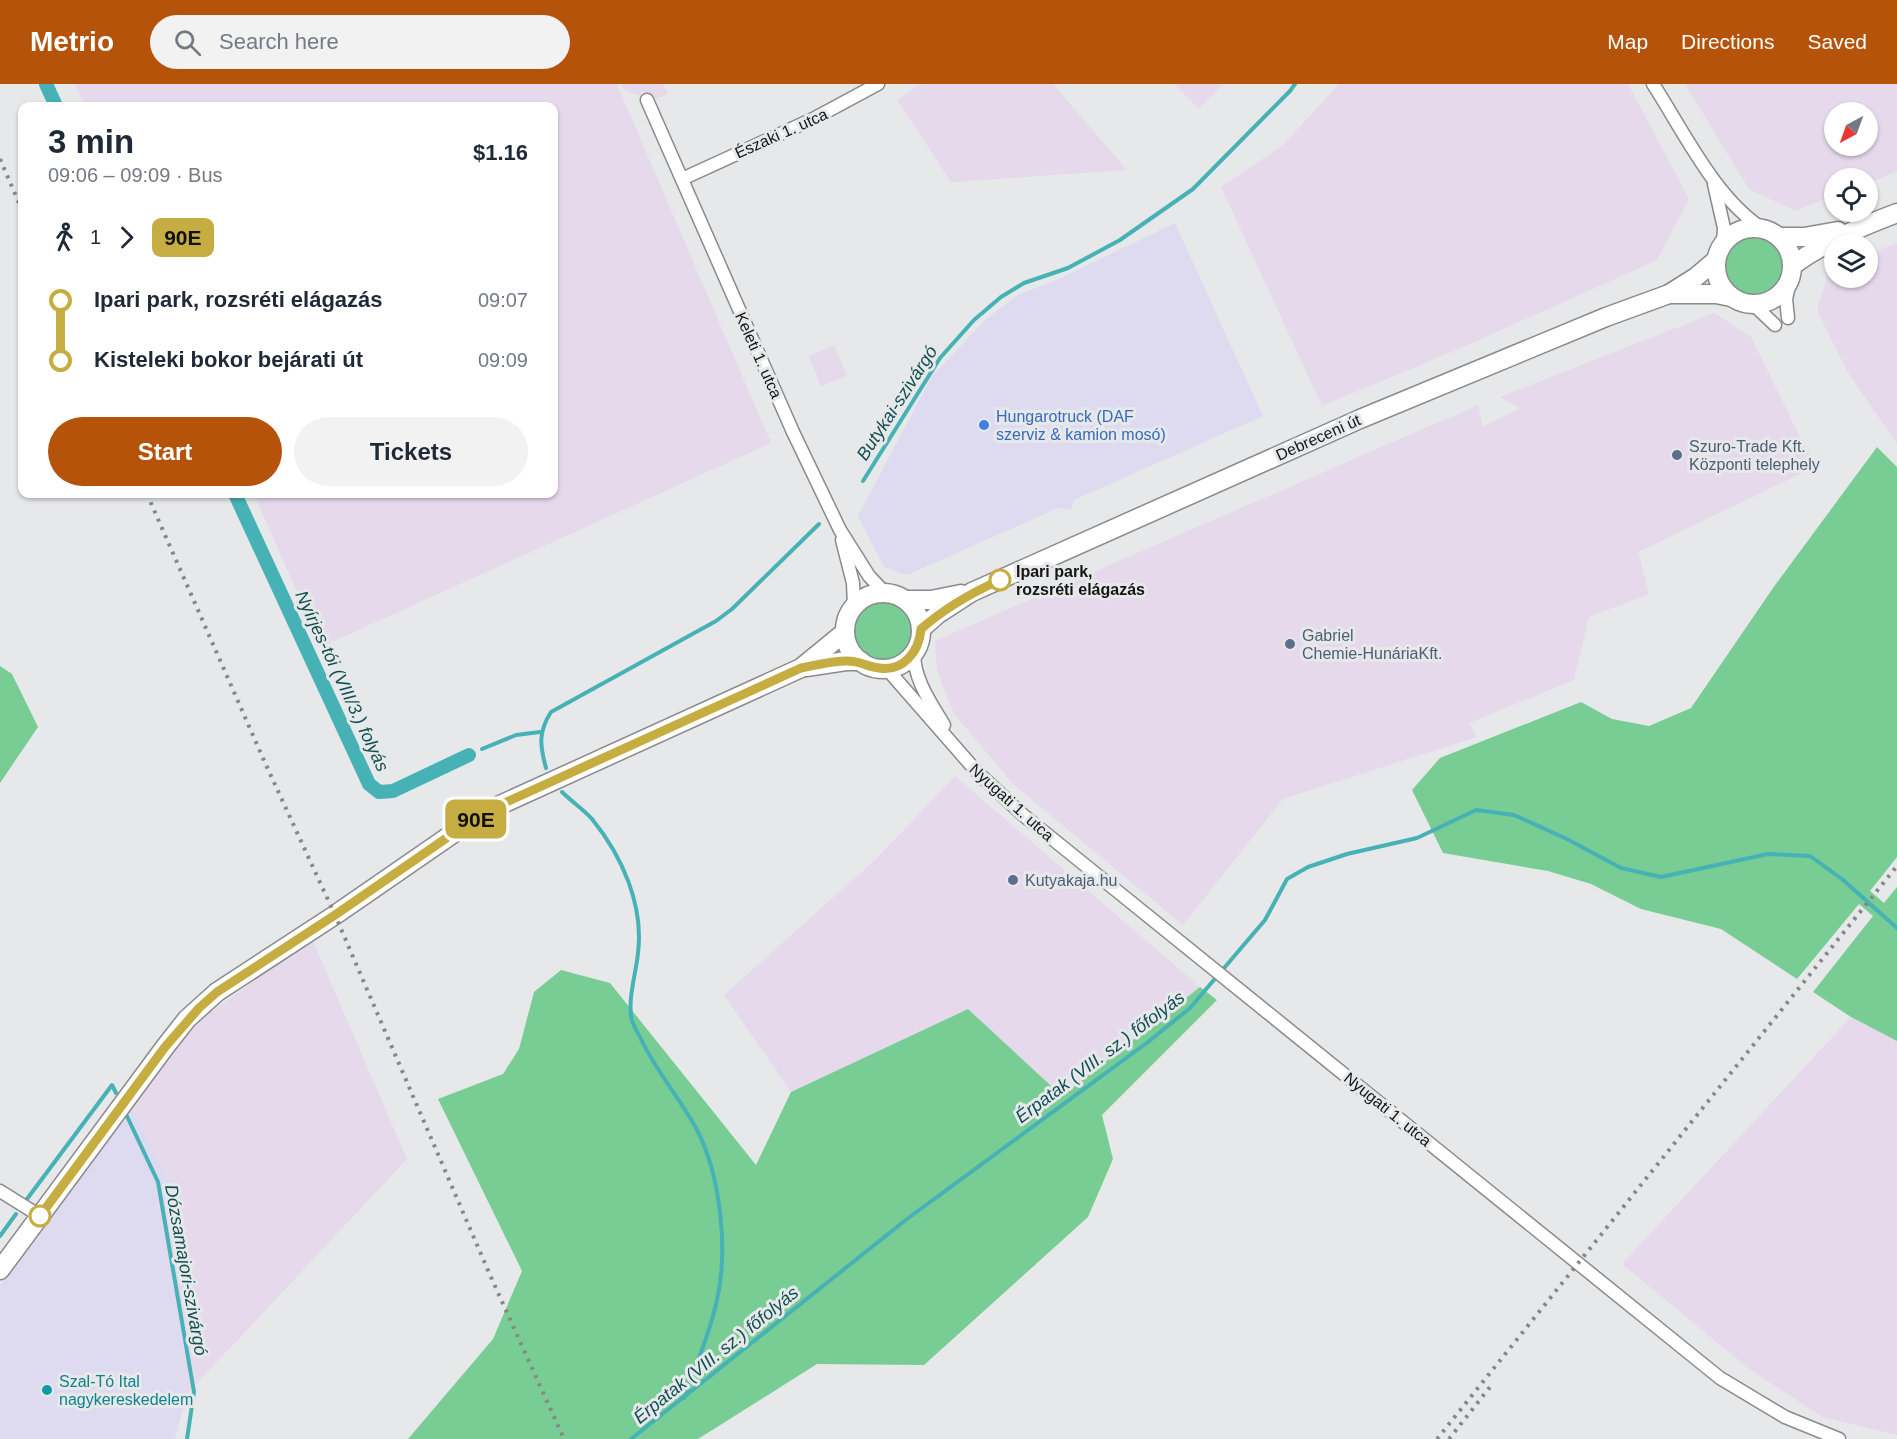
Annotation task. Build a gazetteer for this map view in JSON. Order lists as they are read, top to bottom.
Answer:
{
  "streets": {
    "street": [
      "Északi 1. utca",
      "Keleti 1. utca",
      "Debreceni út",
      "Nyugati 1. utca"
    ]
  },
  "crossings": [
    ["Északi 1. utca", "Keleti 1. utca"]
  ],
  "water": [
    "Butykai-szivárgó",
    "Nyírjes-tói (VIII/3.) folyás",
    "Érpatak (VIII. sz.) főfolyás",
    "Dózsamajori-szivárgó"
  ],
  "places": [
    "Hungarotruck (DAF szerviz & kamion mosó)",
    "Szuro-Trade Kft. Központi telephely",
    "Ipari park, rozsréti elágazás",
    "Gabriel Chemie-HunáriaKft.",
    "Kutyakaja.hu",
    "Szal-Tó Ital nagykereskedelem"
  ],
  "lines": ["bus line 90E"],
  "north": "bottom left",
  "page": {
    "header": "Metrio",
    "search": "Search here",
    "nav": ["Map", "Directions", "Saved"],
    "on_map": "90E",
    "heading": ["3 min", "09:06 – 09:09 · Bus", "$1.16"],
    "legs": ["1", "90E"],
    "list": [
      {
        "name": "Ipari park, rozsréti elágazás",
        "value": "09:07"
      },
      {
        "name": "Kisteleki bokor bejárati út",
        "value": "09:09"
      }
    ],
    "buttons": ["Start", "Tickets"]
  }
}
